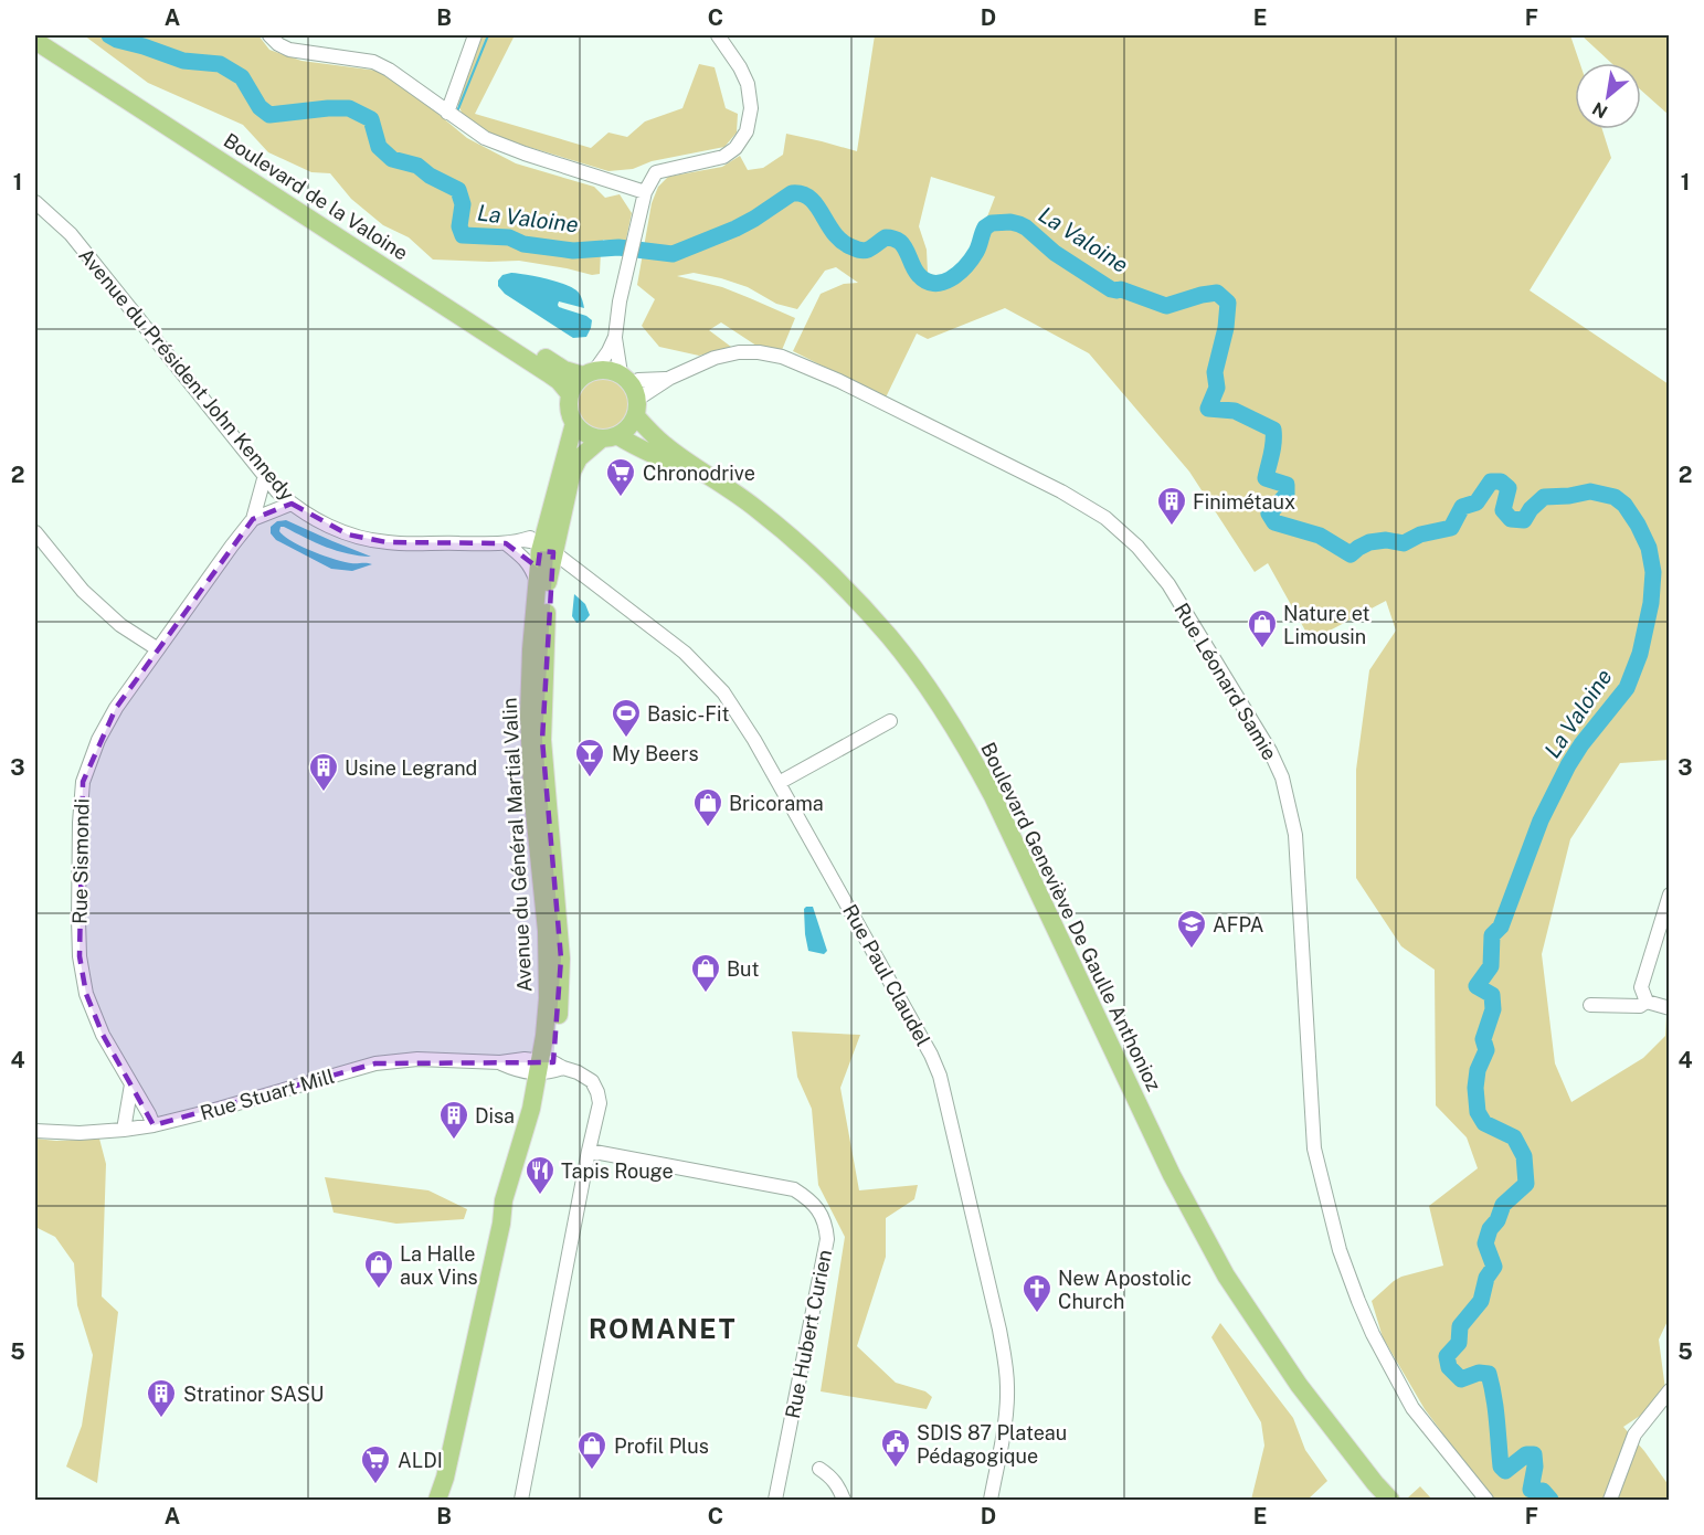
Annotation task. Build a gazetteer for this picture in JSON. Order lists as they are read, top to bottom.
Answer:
{
  "streets": {
    "main road": ["Boulevard de la Valoine", "Avenue du Général Martial Valin", "Boulevard Geneviève De Gaulle Anthonioz"],
    "street": [
      "Avenue du Président John Kennedy",
      "Rue Léonard Samie",
      "Rue Sismondi",
      "Rue Paul Claudel",
      "Rue Stuart Mill",
      "Rue Hubert Curien"
    ]
  },
  "crossings": [
    ["Boulevard de la Valoine", "Rue Léonard Samie"],
    ["Boulevard de la Valoine", "Avenue du Général Martial Valin"],
    ["Boulevard de la Valoine", "Boulevard Geneviève De Gaulle Anthonioz"],
    ["Avenue du Président John Kennedy", "Avenue du Général Martial Valin"],
    ["Avenue du Président John Kennedy", "Rue Sismondi"],
    ["Avenue du Président John Kennedy", "Rue Paul Claudel"],
    ["Rue Léonard Samie", "Avenue du Général Martial Valin"],
    ["Rue Léonard Samie", "Boulevard Geneviève De Gaulle Anthonioz"],
    ["Avenue du Général Martial Valin", "Boulevard Geneviève De Gaulle Anthonioz"],
    ["Avenue du Général Martial Valin", "Rue Paul Claudel"],
    ["Avenue du Général Martial Valin", "Rue Stuart Mill"],
    ["Rue Sismondi", "Rue Stuart Mill"]
  ],
  "districts": ["ROMANET"],
  "water": ["La Valoine"],
  "places": {
    "supermarket": ["Chronodrive", "ALDI"],
    "building": [
      "Finimétaux",
      "Usine Legrand",
      "Disa",
      "Stratinor SASU"
    ],
    "shop": [
      "Nature et Limousin",
      "Bricorama",
      "But",
      "La Halle aux Vins",
      "Profil Plus"
    ],
    "sports": ["Basic-Fit"],
    "bar": ["My Beers"],
    "school or university": ["AFPA"],
    "restaurant": ["Tapis Rouge"],
    "church": ["New Apostolic Church"],
    "public building": ["SDIS 87 Plateau Pédagogique"]
  },
  "north": "bottom left",
  "grid": {
    "columns": [
      "A",
      "B",
      "C",
      "D",
      "E",
      "F"
    ],
    "rows": [
      "1",
      "2",
      "3",
      "4",
      "5"
    ]
  }
}
